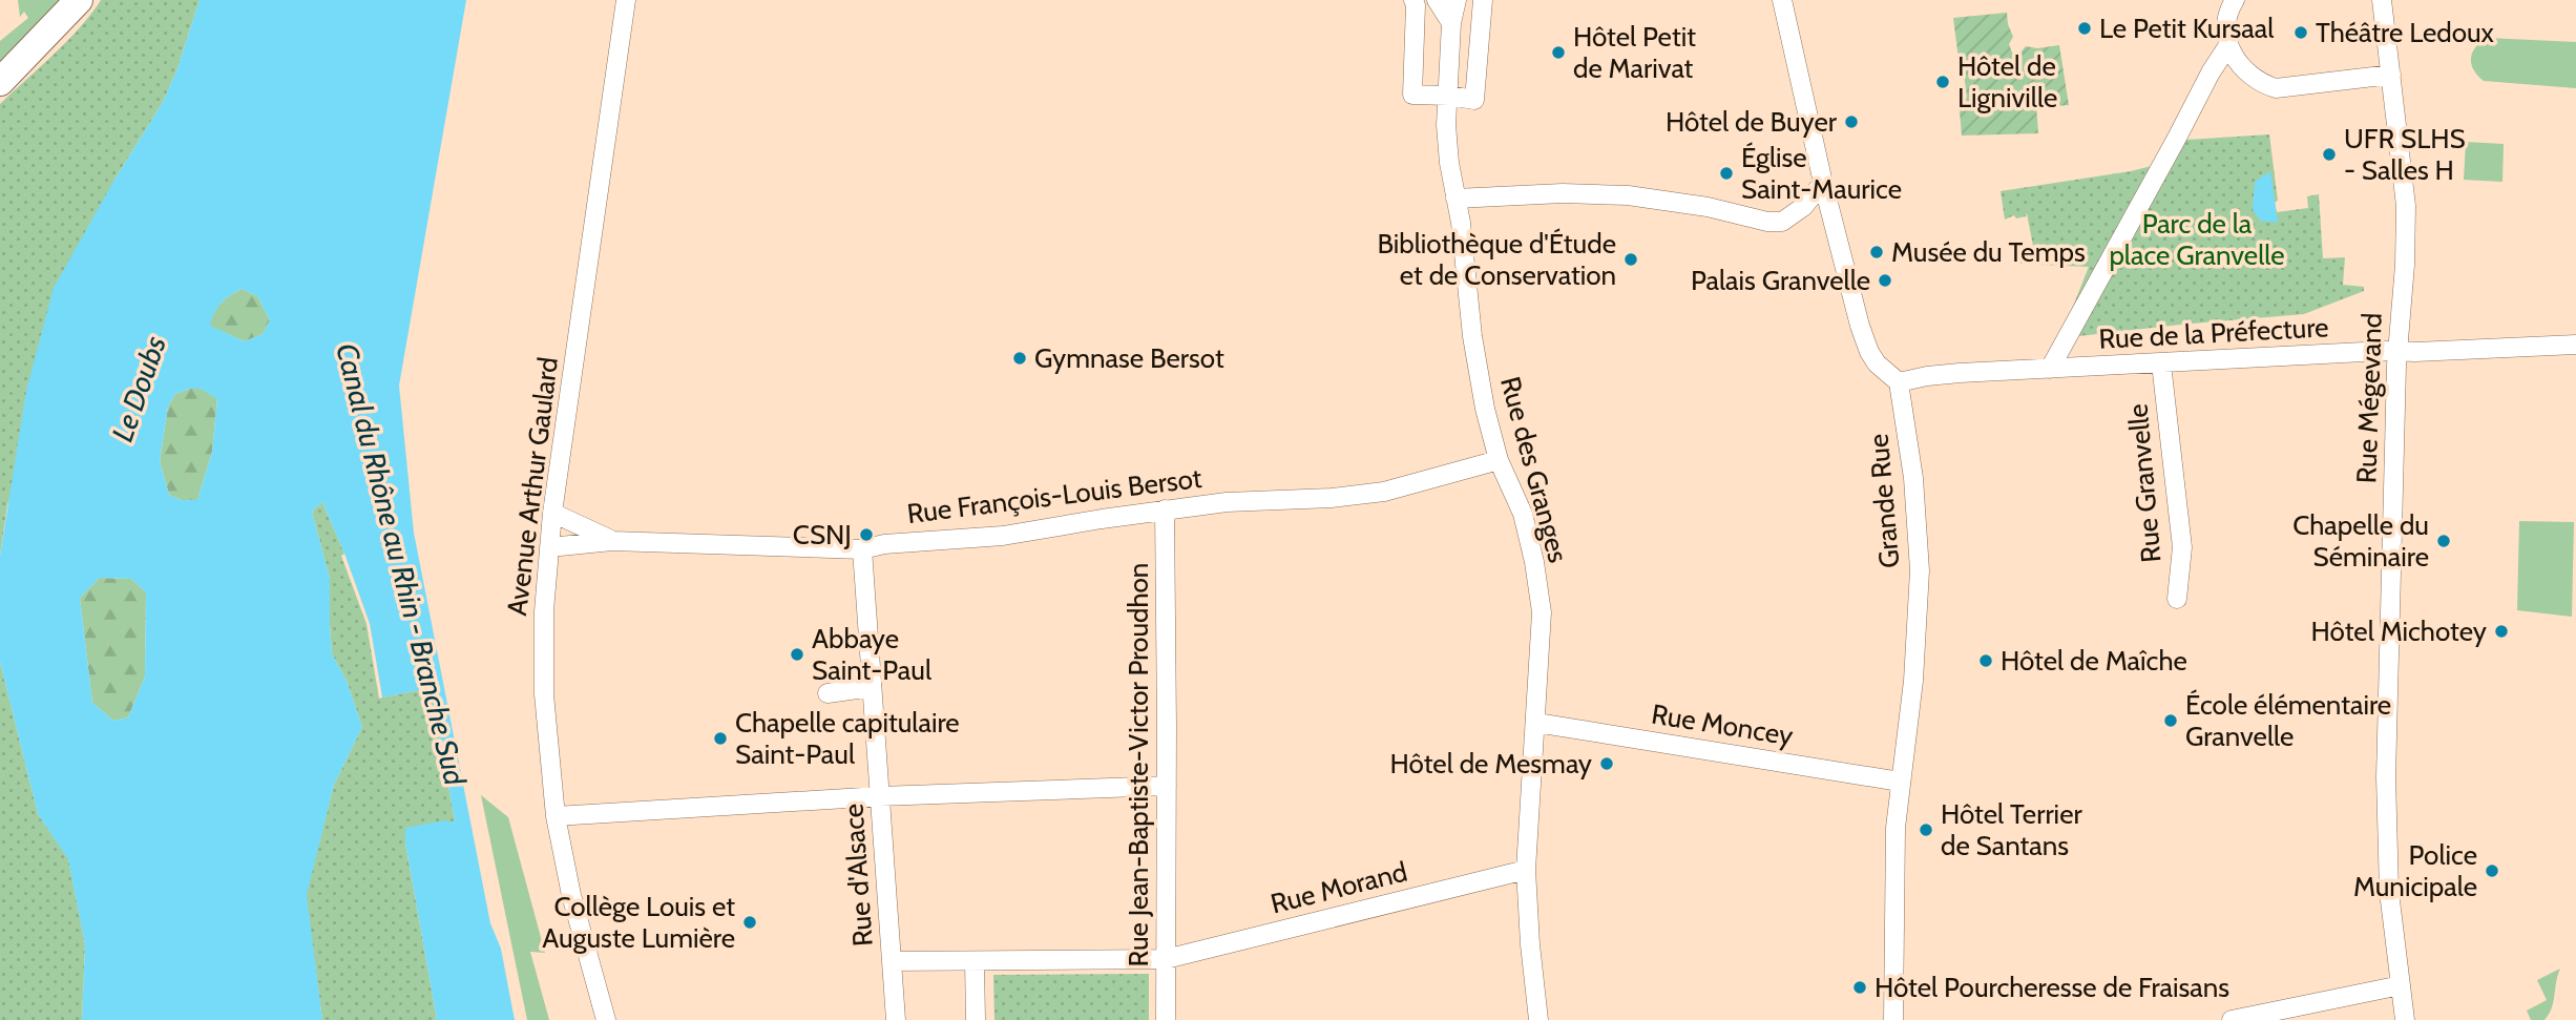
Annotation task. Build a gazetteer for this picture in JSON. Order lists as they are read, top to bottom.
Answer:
{
  "streets": {
    "street": [
      "Rue de la Préfecture",
      "Rue Mégevand",
      "Rue des Granges",
      "Rue Granvelle",
      "Avenue Arthur Gaulard",
      "Rue François-Louis Bersot",
      "Grande Rue",
      "Rue Moncey",
      "Rue Jean-Baptiste-Victor Proudhon",
      "Rue d'Alsace",
      "Rue Morand"
    ]
  },
  "crossings": [
    ["Rue de la Préfecture", "Rue Mégevand"],
    ["Rue de la Préfecture", "Rue Granvelle"],
    ["Rue de la Préfecture", "Grande Rue"],
    ["Rue des Granges", "Rue François-Louis Bersot"],
    ["Rue des Granges", "Rue Moncey"],
    ["Rue des Granges", "Rue Morand"],
    ["Avenue Arthur Gaulard", "Rue François-Louis Bersot"],
    ["Rue François-Louis Bersot", "Rue Jean-Baptiste-Victor Proudhon"],
    ["Rue François-Louis Bersot", "Rue d'Alsace"],
    ["Grande Rue", "Rue Moncey"],
    ["Rue Jean-Baptiste-Victor Proudhon", "Rue Morand"],
    ["Rue d'Alsace", "Rue Morand"]
  ],
  "water": ["Le Doubs", "Canal du Rhône au Rhin - Branche Sud"],
  "parks": ["Parc de la place Granvelle"],
  "places": [
    "Le Petit Kursaal",
    "Théâtre Ledoux",
    "Hôtel Petit de Marivat",
    "Hôtel de Ligniville",
    "Hôtel de Buyer",
    "UFR SLHS - Salles H",
    "Église Saint-Maurice",
    "Musée du Temps",
    "Bibliothèque d'Étude et de Conservation",
    "Palais Granvelle",
    "Gymnase Bersot",
    "CSNJ",
    "Chapelle du Séminaire",
    "Hôtel Michotey",
    "Abbaye Saint-Paul",
    "Hôtel de Maîche",
    "École élémentaire Granvelle",
    "Chapelle capitulaire Saint-Paul",
    "Hôtel de Mesmay",
    "Hôtel Terrier de Santans",
    "Police Municipale",
    "Collège Louis et Auguste Lumière",
    "Hôtel Pourcheresse de Fraisans"
  ]
}
